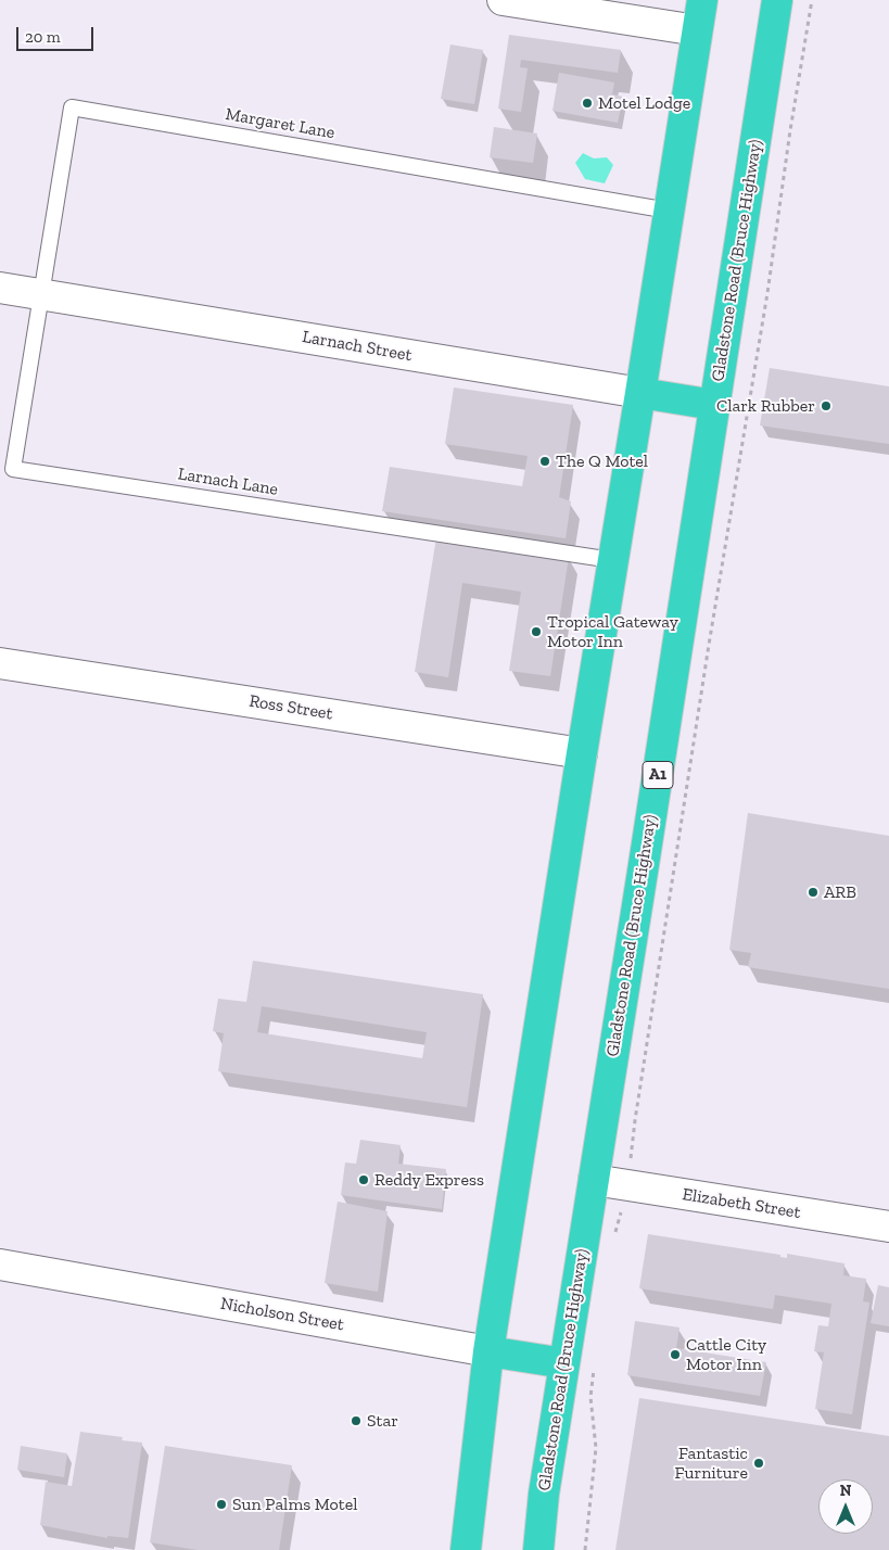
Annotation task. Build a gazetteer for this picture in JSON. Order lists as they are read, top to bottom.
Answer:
{
  "streets": {
    "highway": [
      "Gladstone Road (Bruce Highway)",
      "Larnach Street",
      "A1",
      "Nicholson Street"
    ],
    "street": ["Ross Street", "Elizabeth Street"],
    "lane": ["Margaret Lane", "Larnach Lane"]
  },
  "crossings": [
    ["Margaret Lane", "Larnach Street"],
    ["Margaret Lane", "Larnach Lane"],
    ["Gladstone Road (Bruce Highway)", "Larnach Street"],
    ["Gladstone Road (Bruce Highway)", "Elizabeth Street"],
    ["Gladstone Road (Bruce Highway)", "Nicholson Street"],
    ["Larnach Street", "Larnach Lane"]
  ],
  "places": [
    "Motel Lodge",
    "Clark Rubber",
    "The Q Motel",
    "Tropical Gateway Motor Inn",
    "ARB",
    "Reddy Express",
    "Cattle City Motor Inn",
    "Star",
    "Fantastic Furniture",
    "Sun Palms Motel"
  ],
  "scale_bar": "20 m",
  "north": "top"
}
